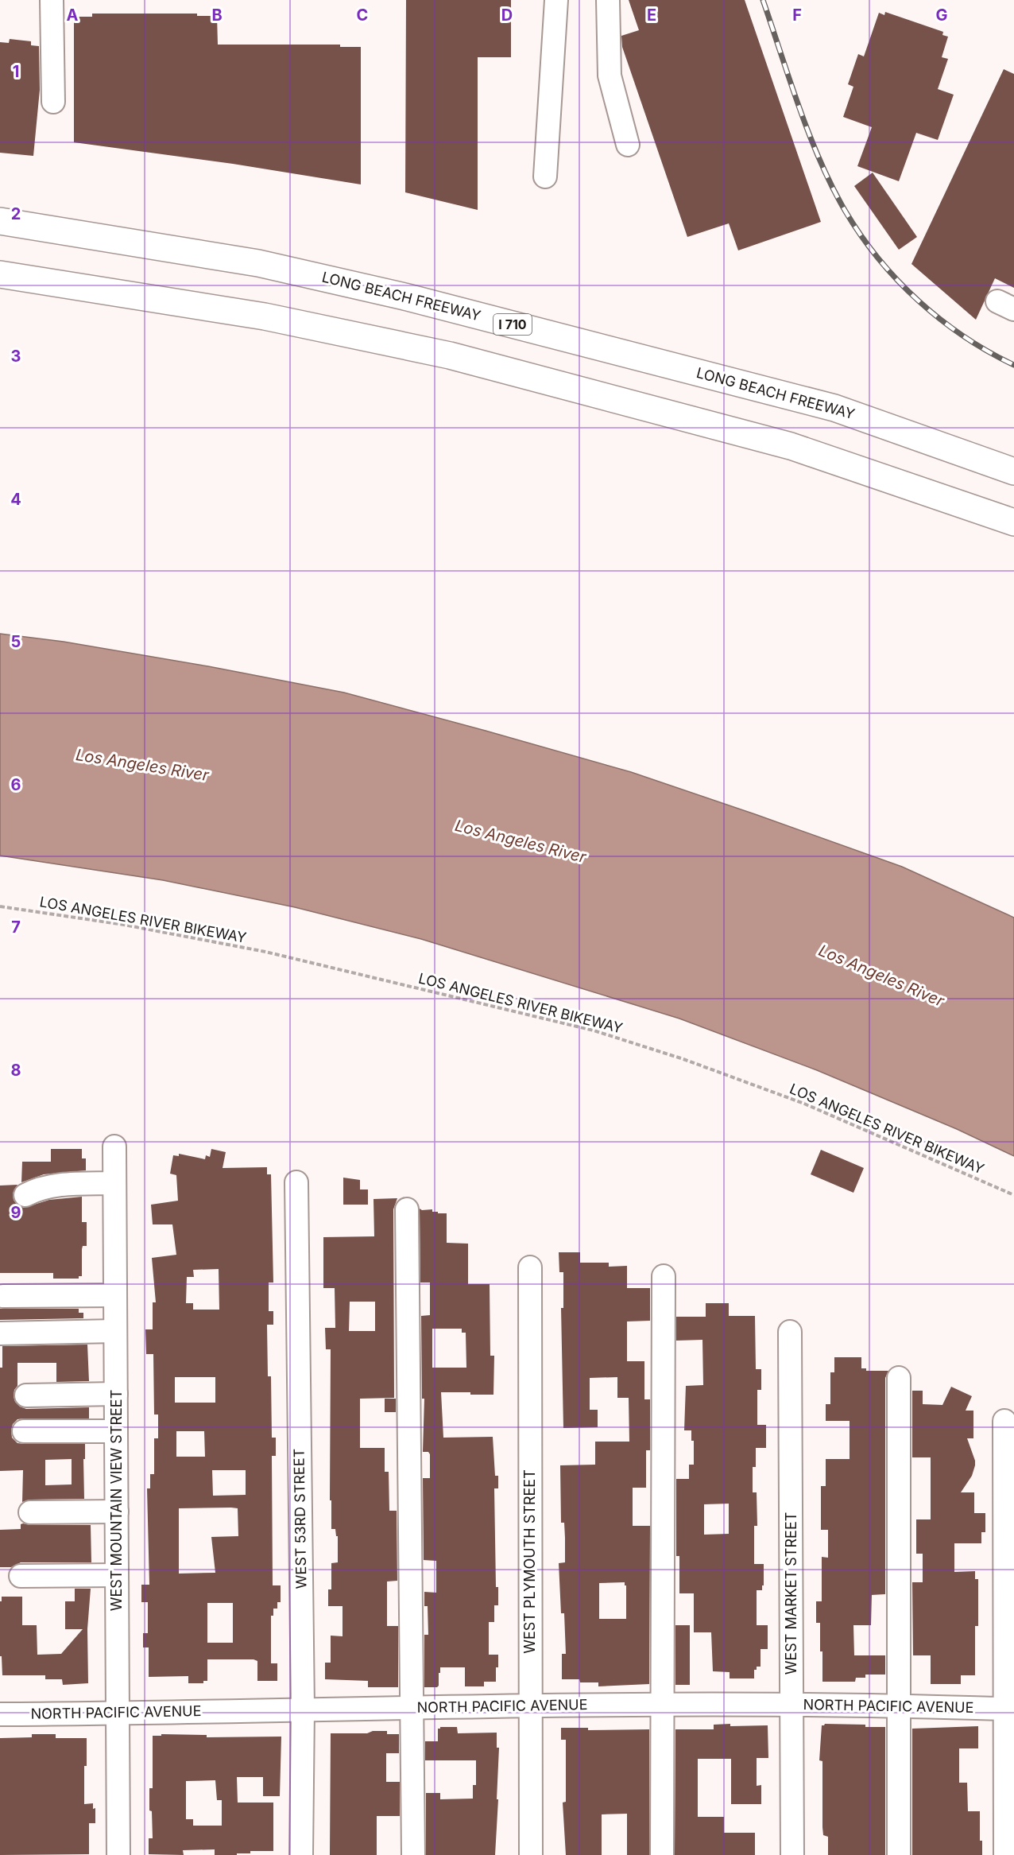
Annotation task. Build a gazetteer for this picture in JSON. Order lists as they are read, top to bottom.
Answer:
{
  "streets": {
    "highway": ["LONG BEACH FREEWAY", "I 710"],
    "street": [
      "WEST MOUNTAIN VIEW STREET",
      "WEST 53RD STREET",
      "WEST PLYMOUTH STREET",
      "WEST MARKET STREET",
      "NORTH PACIFIC AVENUE"
    ],
    "path": ["LOS ANGELES RIVER BIKEWAY"]
  },
  "crossings": [
    ["WEST MOUNTAIN VIEW STREET", "NORTH PACIFIC AVENUE"],
    ["WEST 53RD STREET", "NORTH PACIFIC AVENUE"],
    ["WEST PLYMOUTH STREET", "NORTH PACIFIC AVENUE"],
    ["WEST MARKET STREET", "NORTH PACIFIC AVENUE"]
  ],
  "water": ["Los Angeles River"],
  "grid": {
    "columns": [
      "A",
      "B",
      "C",
      "D",
      "E",
      "F",
      "G"
    ],
    "rows": [
      "1",
      "2",
      "3",
      "4",
      "5",
      "6",
      "7",
      "8",
      "9"
    ]
  }
}
